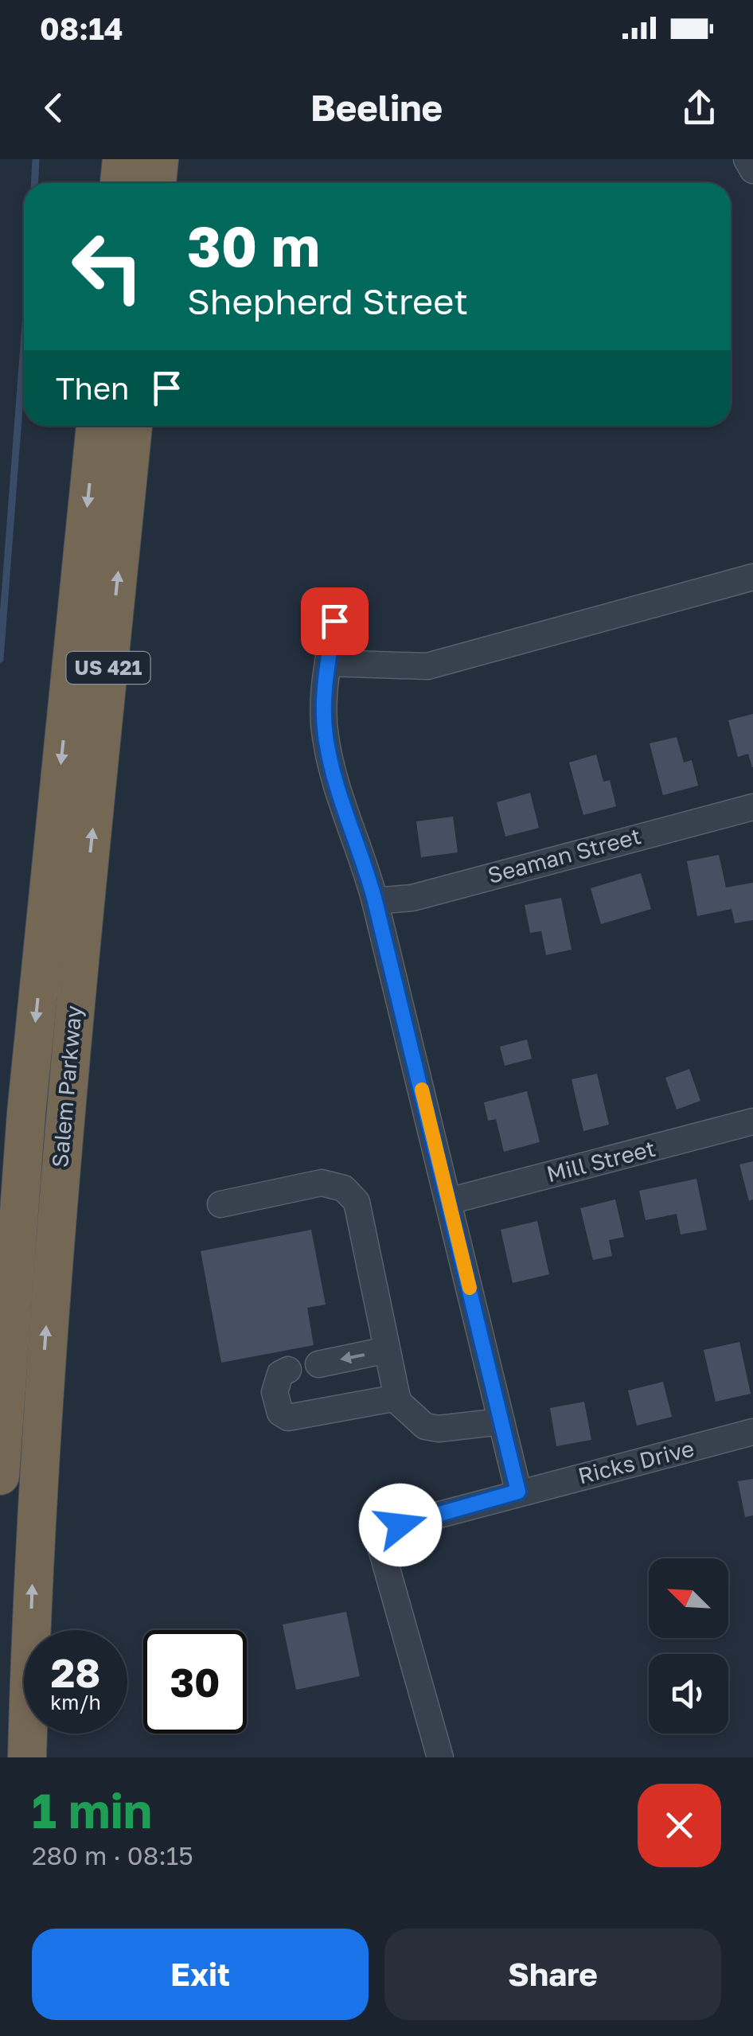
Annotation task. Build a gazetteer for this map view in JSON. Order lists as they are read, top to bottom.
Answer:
{
  "streets": {
    "highway": ["US 421", "Salem Parkway"],
    "street": ["Seaman Street", "Mill Street", "Ricks Drive"]
  },
  "north": "top left",
  "page": {
    "status": "08:14",
    "header": "Beeline",
    "turn": ["30 m", "Shepherd Street"],
    "then": "Then",
    "speed": "28 km/h",
    "limit": "30",
    "heading": ["1 min", "280 m · 08:15"],
    "buttons": ["Exit", "Share"]
  }
}
